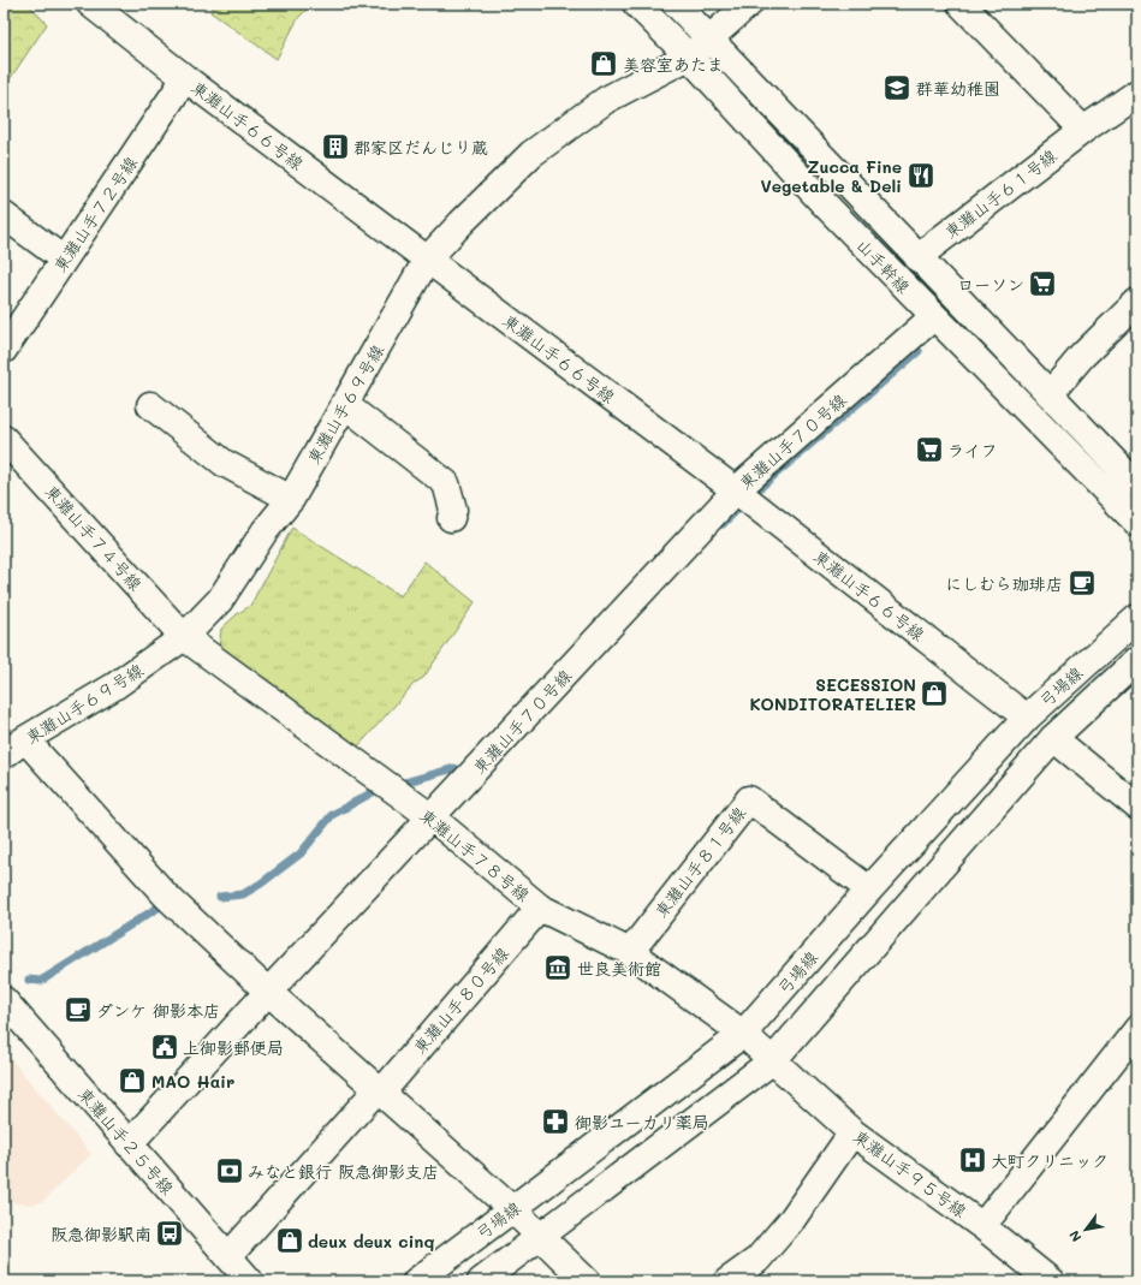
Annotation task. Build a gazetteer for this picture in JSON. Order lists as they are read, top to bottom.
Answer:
{
  "streets": {
    "street": [
      "東灘山手６６号線",
      "東灘山手６１号線",
      "東灘山手７２号線",
      "山手幹線",
      "東灘山手６９号線",
      "東灘山手７０号線",
      "東灘山手７４号線",
      "弓場線",
      "東灘山手７８号線",
      "東灘山手８１号線",
      "東灘山手８０号線",
      "東灘山手２５号線",
      "東灘山手９５号線"
    ]
  },
  "crossings": [
    ["東灘山手６６号線", "東灘山手７２号線"],
    ["東灘山手６６号線", "東灘山手６９号線"],
    ["東灘山手６６号線", "東灘山手７０号線"],
    ["東灘山手６６号線", "弓場線"],
    ["東灘山手６１号線", "山手幹線"],
    ["山手幹線", "東灘山手６９号線"],
    ["山手幹線", "東灘山手７０号線"],
    ["東灘山手６９号線", "東灘山手７４号線"],
    ["東灘山手６９号線", "東灘山手７８号線"],
    ["東灘山手７０号線", "東灘山手７８号線"],
    ["東灘山手７０号線", "東灘山手２５号線"],
    ["東灘山手７４号線", "東灘山手７８号線"],
    ["弓場線", "東灘山手７８号線"],
    ["弓場線", "東灘山手８１号線"],
    ["弓場線", "東灘山手９５号線"],
    ["東灘山手７８号線", "東灘山手８１号線"],
    ["東灘山手７８号線", "東灘山手８０号線"],
    ["東灘山手７８号線", "東灘山手９５号線"],
    ["東灘山手８０号線", "東灘山手２５号線"]
  ],
  "places": {
    "shop": [
      "美容室あたま",
      "SECESSION KONDITORATELIER",
      "MAO Hair",
      "deux deux cinq"
    ],
    "school or university": ["群華幼稚園"],
    "building": ["郡家区だんじり蔵"],
    "restaurant": ["Zucca Fine Vegetable & Deli"],
    "supermarket": ["ローソン", "ライフ"],
    "cafe": ["にしむら珈琲店", "ダンケ 御影本店"],
    "museum": ["世良美術館"],
    "public building": ["上御影郵便局"],
    "pharmacy": ["御影ユーカリ薬局"],
    "hospital": ["大町クリニック"],
    "bank": ["みなと銀行 阪急御影支店"],
    "bus stop": ["阪急御影駅南"]
  },
  "north": "bottom left"
}
